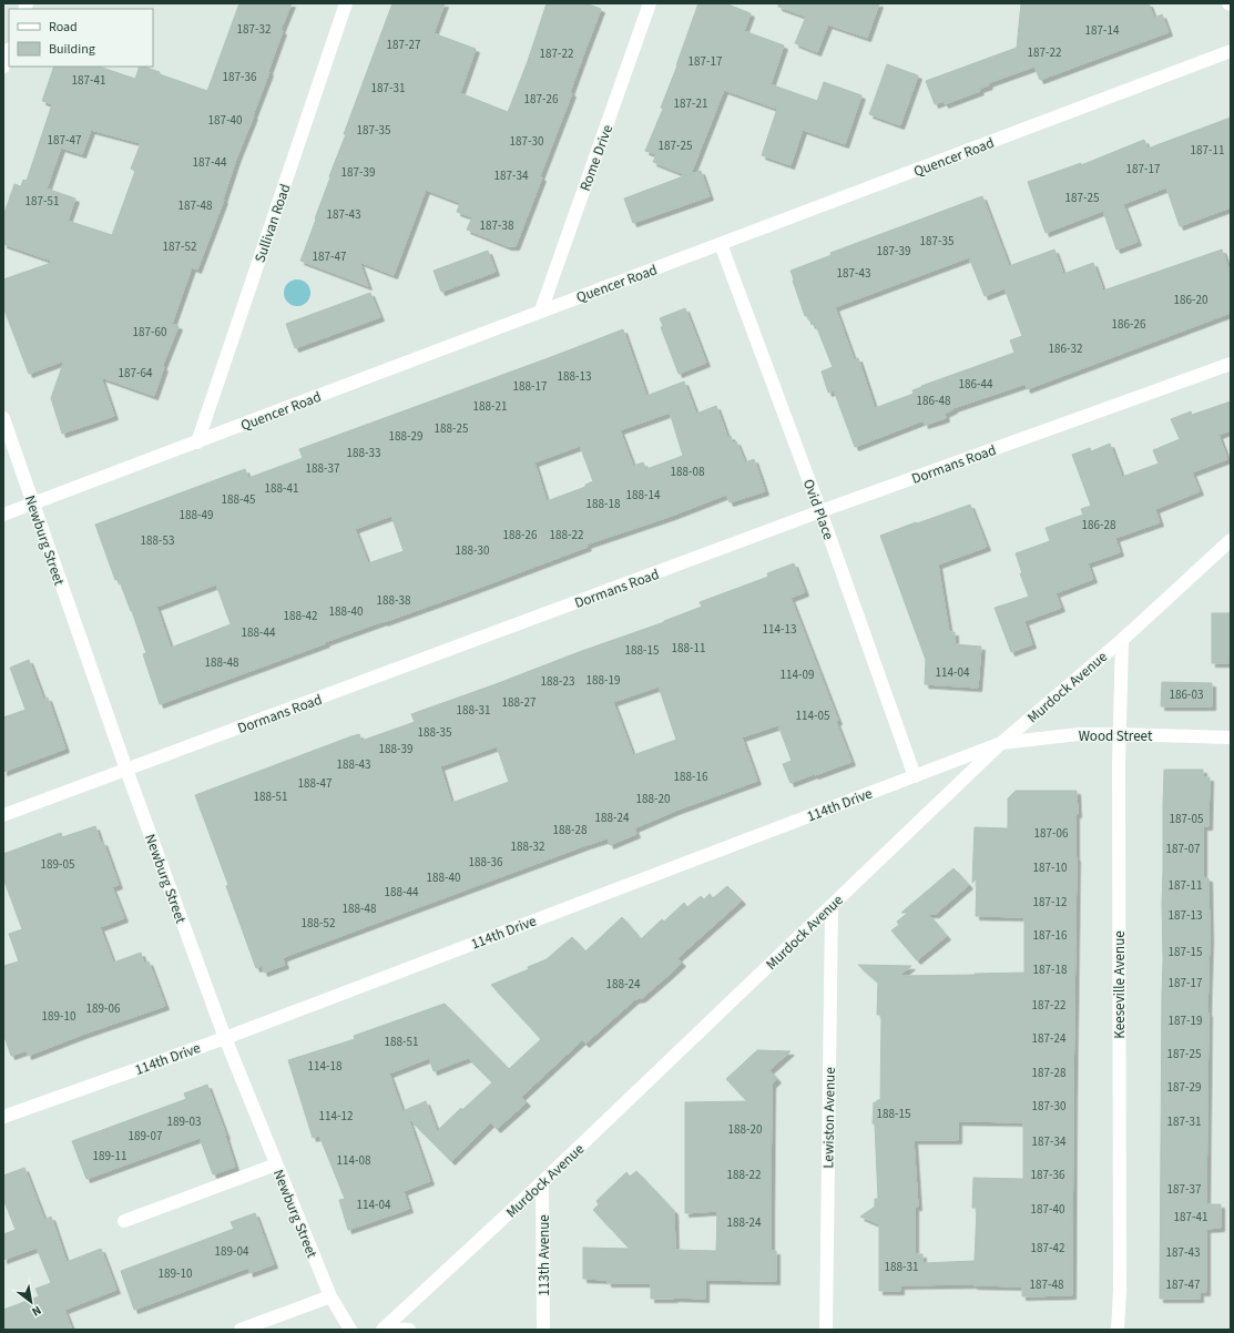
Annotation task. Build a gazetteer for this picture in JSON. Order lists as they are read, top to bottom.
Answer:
{
  "streets": {
    "street": [
      "Quencer Road",
      "Rome Drive",
      "Sullivan Road",
      "Dormans Road",
      "Ovid Place",
      "Newburg Street",
      "Murdock Avenue",
      "Wood Street",
      "114th Drive",
      "Keeseville Avenue",
      "Lewiston Avenue",
      "113th Avenue"
    ]
  },
  "crossings": [
    ["Quencer Road", "Rome Drive"],
    ["Quencer Road", "Sullivan Road"],
    ["Quencer Road", "Ovid Place"],
    ["Quencer Road", "Newburg Street"],
    ["Dormans Road", "Ovid Place"],
    ["Dormans Road", "Newburg Street"],
    ["Ovid Place", "114th Drive"],
    ["Newburg Street", "114th Drive"],
    ["Murdock Avenue", "Wood Street"],
    ["Murdock Avenue", "114th Drive"],
    ["Murdock Avenue", "Keeseville Avenue"],
    ["Murdock Avenue", "Lewiston Avenue"],
    ["Murdock Avenue", "113th Avenue"],
    ["Wood Street", "114th Drive"],
    ["Wood Street", "Keeseville Avenue"]
  ],
  "house_numbers": [
    "187-32",
    "187-14",
    "187-27",
    "187-22",
    "187-22",
    "187-17",
    "187-36",
    "187-41",
    "187-31",
    "187-26",
    "187-21",
    "187-40",
    "187-35",
    "187-47",
    "187-30",
    "187-25",
    "187-11",
    "187-44",
    "187-17",
    "187-39",
    "187-34",
    "187-25",
    "187-51",
    "187-48",
    "187-43",
    "187-38",
    "187-35",
    "187-52",
    "187-39",
    "187-47",
    "187-43",
    "186-20",
    "186-26",
    "187-60",
    "186-32",
    "187-64",
    "188-13",
    "186-44",
    "188-17",
    "186-48",
    "188-21",
    "188-25",
    "188-29",
    "188-33",
    "188-37",
    "188-08",
    "188-41",
    "188-14",
    "188-45",
    "188-18",
    "188-49",
    "186-28",
    "188-26",
    "188-22",
    "188-53",
    "188-30",
    "188-38",
    "188-40",
    "188-42",
    "114-13",
    "188-44",
    "188-11",
    "188-15",
    "188-48",
    "114-04",
    "114-09",
    "188-19",
    "188-23",
    "186-03",
    "188-27",
    "188-31",
    "114-05",
    "188-35",
    "188-39",
    "188-43",
    "188-16",
    "188-47",
    "188-51",
    "188-20",
    "188-24",
    "187-05",
    "188-28",
    "187-06",
    "188-32",
    "187-07",
    "188-36",
    "189-05",
    "187-10",
    "188-40",
    "187-11",
    "188-44",
    "187-12",
    "188-48",
    "187-13",
    "188-52",
    "187-16",
    "187-15",
    "187-18",
    "187-17",
    "188-24",
    "187-22",
    "189-06",
    "189-10",
    "187-19",
    "187-24",
    "188-51",
    "187-25",
    "114-18",
    "187-28",
    "187-29",
    "187-30",
    "188-15",
    "114-12",
    "189-03",
    "187-31",
    "188-20",
    "189-07",
    "187-34",
    "189-11",
    "114-08",
    "188-22",
    "187-36",
    "187-37",
    "114-04",
    "187-40",
    "187-41",
    "188-24",
    "187-42",
    "189-04",
    "187-43",
    "188-31",
    "189-10",
    "187-48",
    "187-47"
  ],
  "legend": ["Road", "Building"],
  "north": "bottom right"
}
